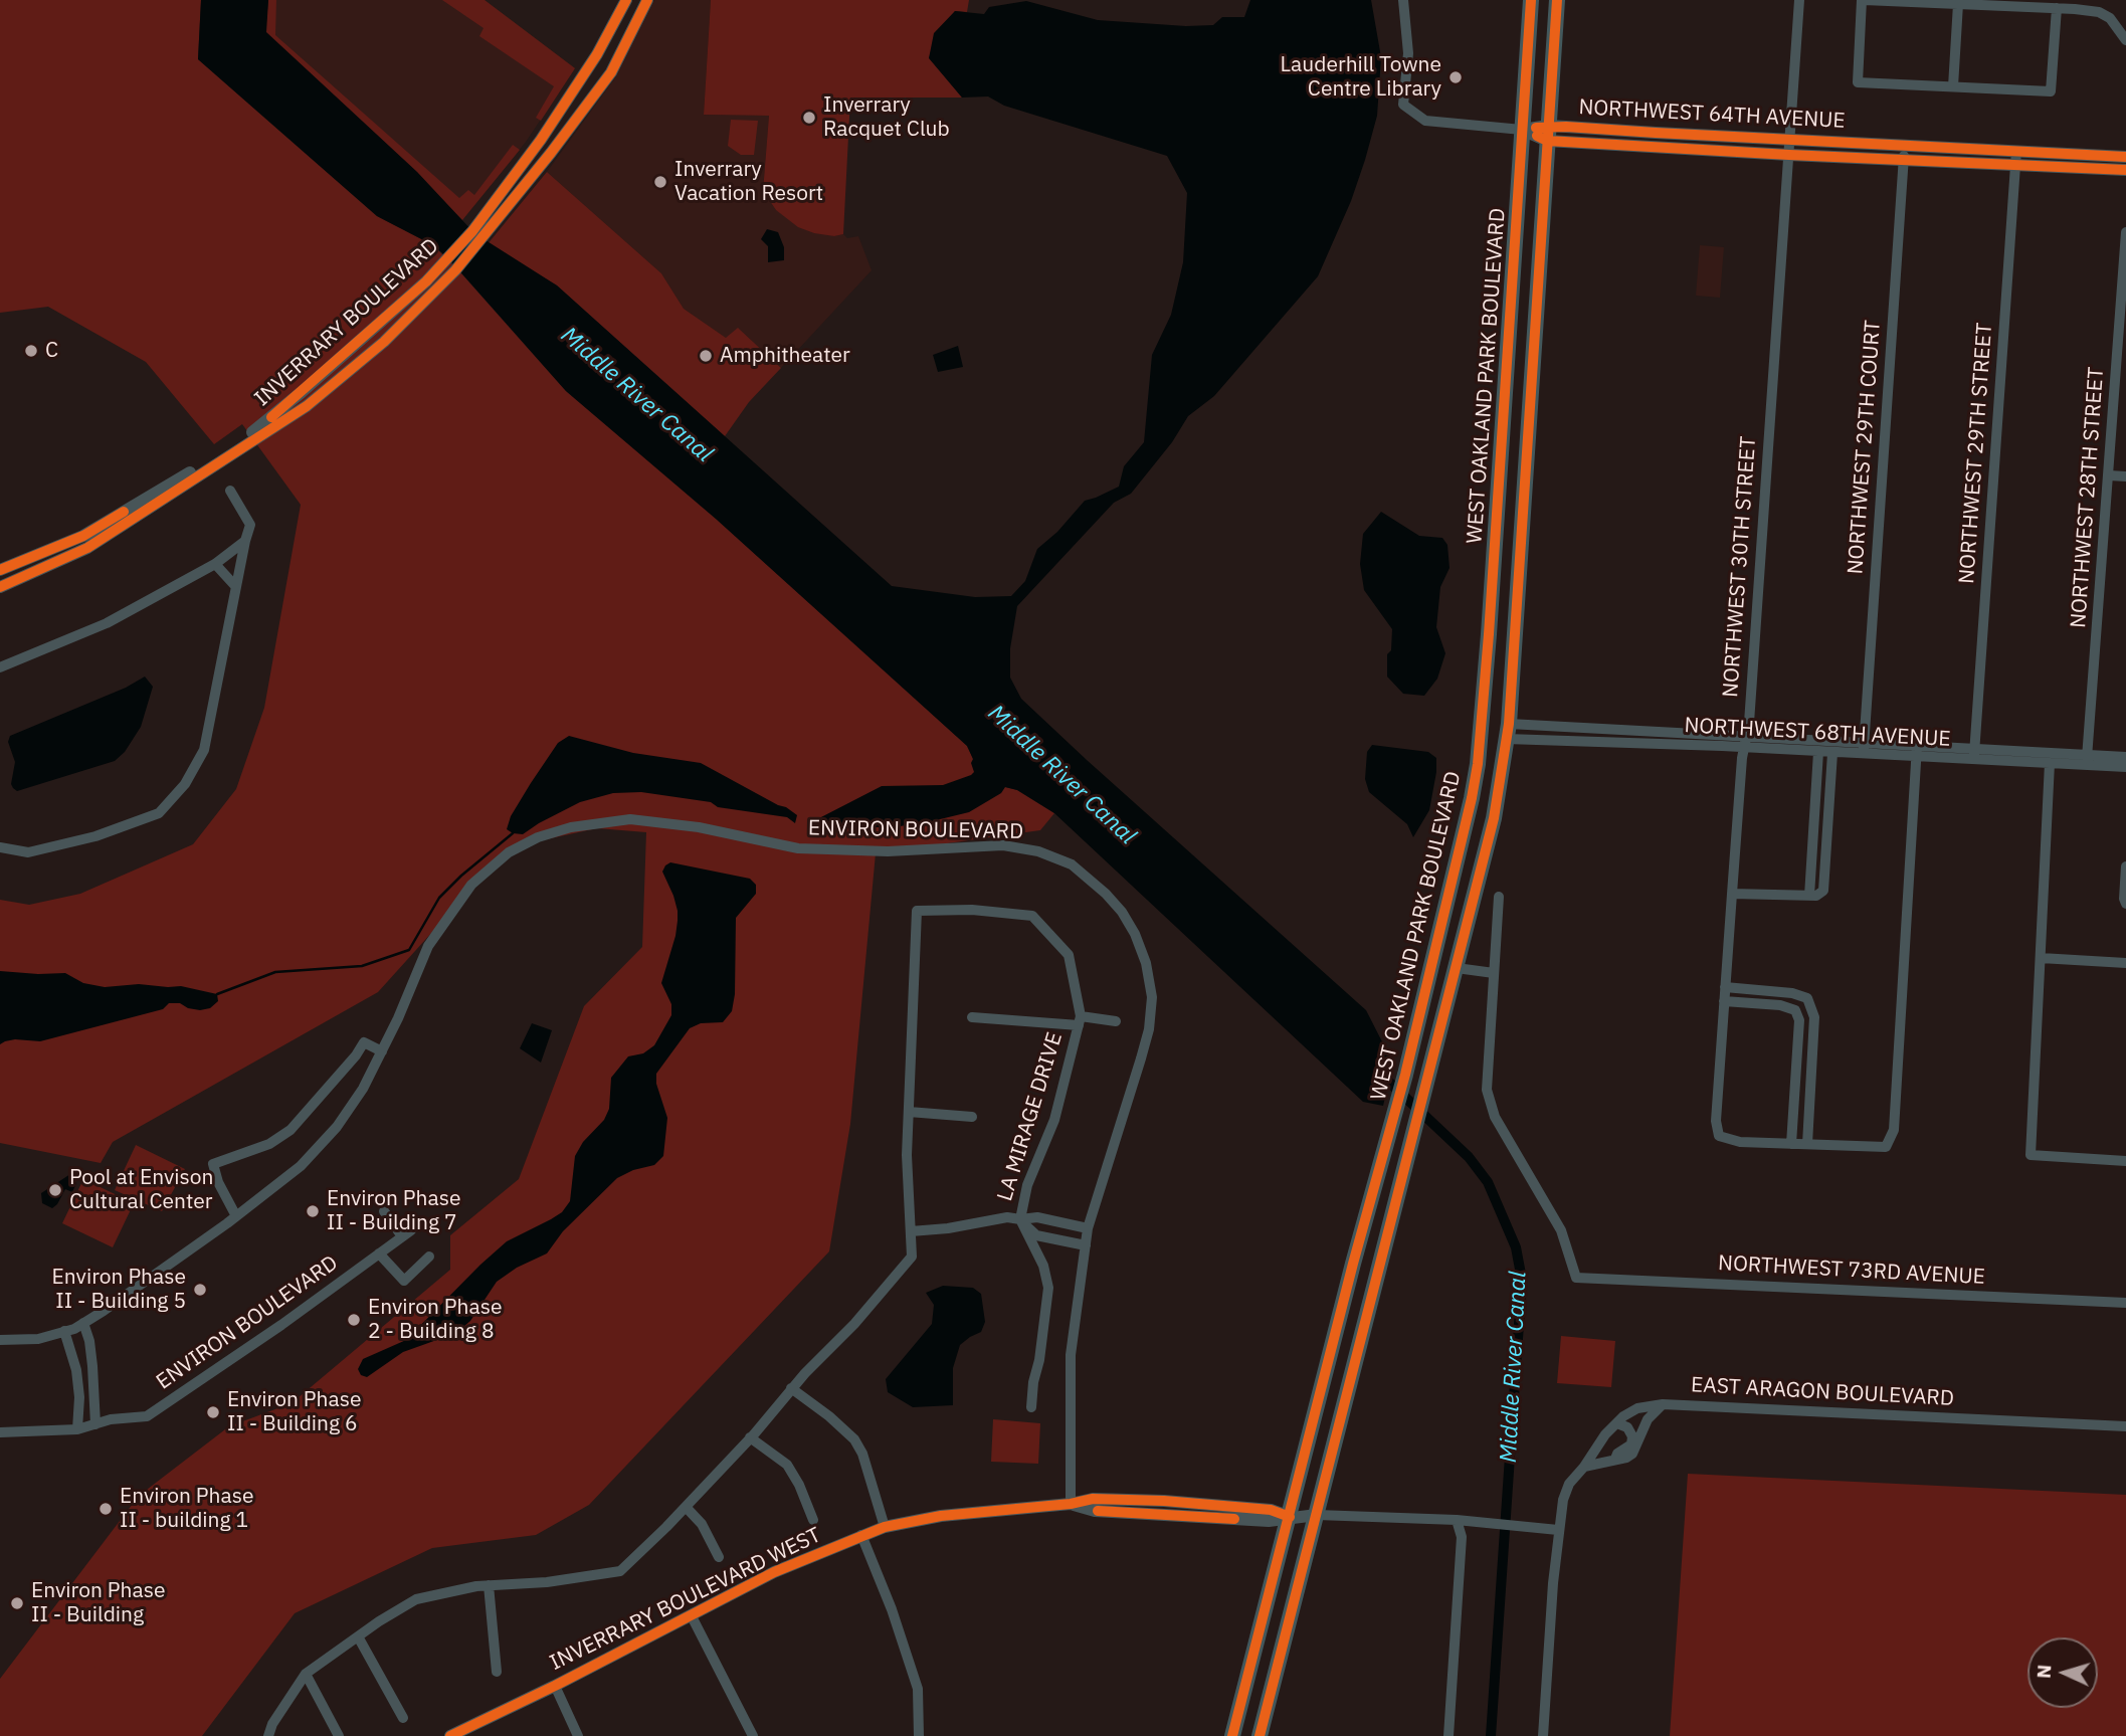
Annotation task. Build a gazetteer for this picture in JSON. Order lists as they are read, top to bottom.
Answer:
{
  "streets": {
    "main road": ["WEST OAKLAND PARK BOULEVARD"],
    "street": [
      "NORTHWEST 64TH AVENUE",
      "INVERRARY BOULEVARD",
      "NORTHWEST 29TH COURT",
      "NORTHWEST 29TH STREET",
      "NORTHWEST 28TH STREET",
      "NORTHWEST 30TH STREET",
      "NORTHWEST 68TH AVENUE",
      "ENVIRON BOULEVARD",
      "LA MIRAGE DRIVE",
      "NORTHWEST 73RD AVENUE",
      "EAST ARAGON BOULEVARD",
      "INVERRARY BOULEVARD WEST"
    ]
  },
  "crossings": [
    ["NORTHWEST 64TH AVENUE", "WEST OAKLAND PARK BOULEVARD"],
    ["NORTHWEST 64TH AVENUE", "NORTHWEST 29TH COURT"],
    ["NORTHWEST 64TH AVENUE", "NORTHWEST 29TH STREET"],
    ["NORTHWEST 64TH AVENUE", "NORTHWEST 30TH STREET"],
    ["WEST OAKLAND PARK BOULEVARD", "NORTHWEST 68TH AVENUE"],
    ["WEST OAKLAND PARK BOULEVARD", "INVERRARY BOULEVARD WEST"],
    ["NORTHWEST 29TH COURT", "NORTHWEST 68TH AVENUE"],
    ["NORTHWEST 29TH STREET", "NORTHWEST 68TH AVENUE"],
    ["NORTHWEST 28TH STREET", "NORTHWEST 68TH AVENUE"],
    ["NORTHWEST 30TH STREET", "NORTHWEST 68TH AVENUE"],
    ["ENVIRON BOULEVARD", "LA MIRAGE DRIVE"],
    ["ENVIRON BOULEVARD", "INVERRARY BOULEVARD WEST"],
    ["EAST ARAGON BOULEVARD", "INVERRARY BOULEVARD WEST"]
  ],
  "water": ["Middle River Canal"],
  "places": [
    "Lauderhill Towne Centre Library",
    "Inverrary Racquet Club",
    "Inverrary Vacation Resort",
    "C",
    "Amphitheater",
    "Pool at Envison Cultural Center",
    "Environ Phase II - Building 7",
    "Environ Phase II - Building 5",
    "Environ Phase 2 - Building 8",
    "Environ Phase II - Building 6",
    "Environ Phase II - building 1",
    "Environ Phase II - Building"
  ],
  "north": "left"
}
